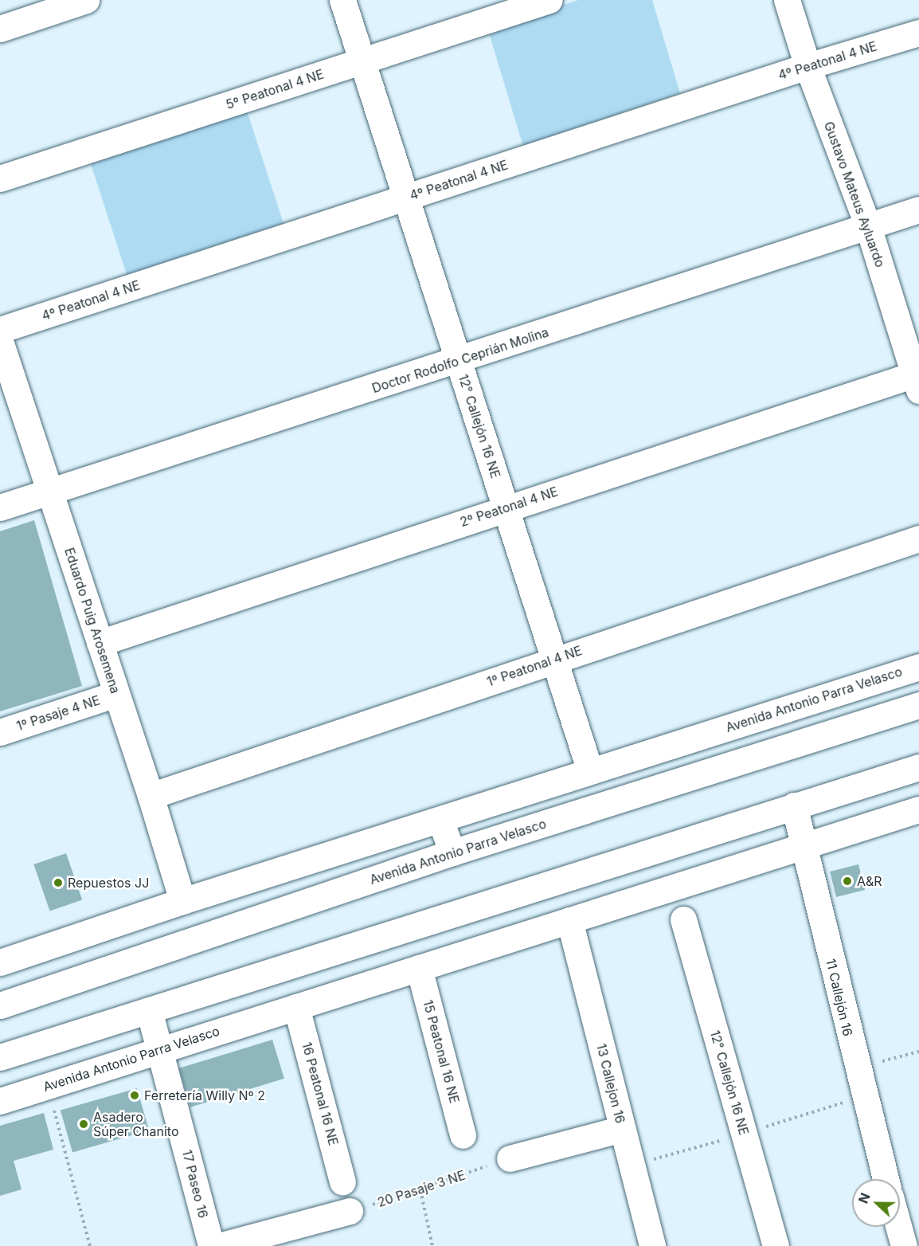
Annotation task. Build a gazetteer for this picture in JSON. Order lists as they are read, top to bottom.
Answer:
{
  "streets": {
    "street": [
      "4º Peatonal 4 NE",
      "5º Peatonal 4 NE",
      "Gustavo Mateus Ayluardo",
      "Doctor Rodolfo Ceprián Molina",
      "12° Callejón 16 NE",
      "2º Peatonal 4 NE",
      "Eduardo Puig Arosemena",
      "1º Peatonal 4 NE",
      "Avenida Antonio Parra Velasco",
      "1º Pasaje 4 NE",
      "11 Callejón 16",
      "15 Peatonal 16 NE",
      "13 Callejon 16",
      "16 Peatonal 16 NE",
      "17 Paseo 16"
    ],
    "path": ["20 Pasaje 3 NE"]
  },
  "crossings": [
    ["4º Peatonal 4 NE", "Gustavo Mateus Ayluardo"],
    ["4º Peatonal 4 NE", "12° Callejón 16 NE"],
    ["5º Peatonal 4 NE", "12° Callejón 16 NE"],
    ["Gustavo Mateus Ayluardo", "Doctor Rodolfo Ceprián Molina"],
    ["Gustavo Mateus Ayluardo", "2º Peatonal 4 NE"],
    ["Doctor Rodolfo Ceprián Molina", "12° Callejón 16 NE"],
    ["Doctor Rodolfo Ceprián Molina", "Eduardo Puig Arosemena"],
    ["12° Callejón 16 NE", "2º Peatonal 4 NE"],
    ["12° Callejón 16 NE", "1º Peatonal 4 NE"],
    ["12° Callejón 16 NE", "Avenida Antonio Parra Velasco"],
    ["2º Peatonal 4 NE", "Eduardo Puig Arosemena"],
    ["Eduardo Puig Arosemena", "1º Peatonal 4 NE"],
    ["Eduardo Puig Arosemena", "Avenida Antonio Parra Velasco"],
    ["Eduardo Puig Arosemena", "1º Pasaje 4 NE"],
    ["Avenida Antonio Parra Velasco", "11 Callejón 16"],
    ["Avenida Antonio Parra Velasco", "15 Peatonal 16 NE"],
    ["Avenida Antonio Parra Velasco", "13 Callejon 16"],
    ["Avenida Antonio Parra Velasco", "16 Peatonal 16 NE"],
    ["Avenida Antonio Parra Velasco", "17 Paseo 16"]
  ],
  "places": [
    "A&R",
    "Repuestos JJ",
    "Ferretería Willy Nº 2",
    "Asadero Súper Chanito"
  ],
  "north": "left"
}
